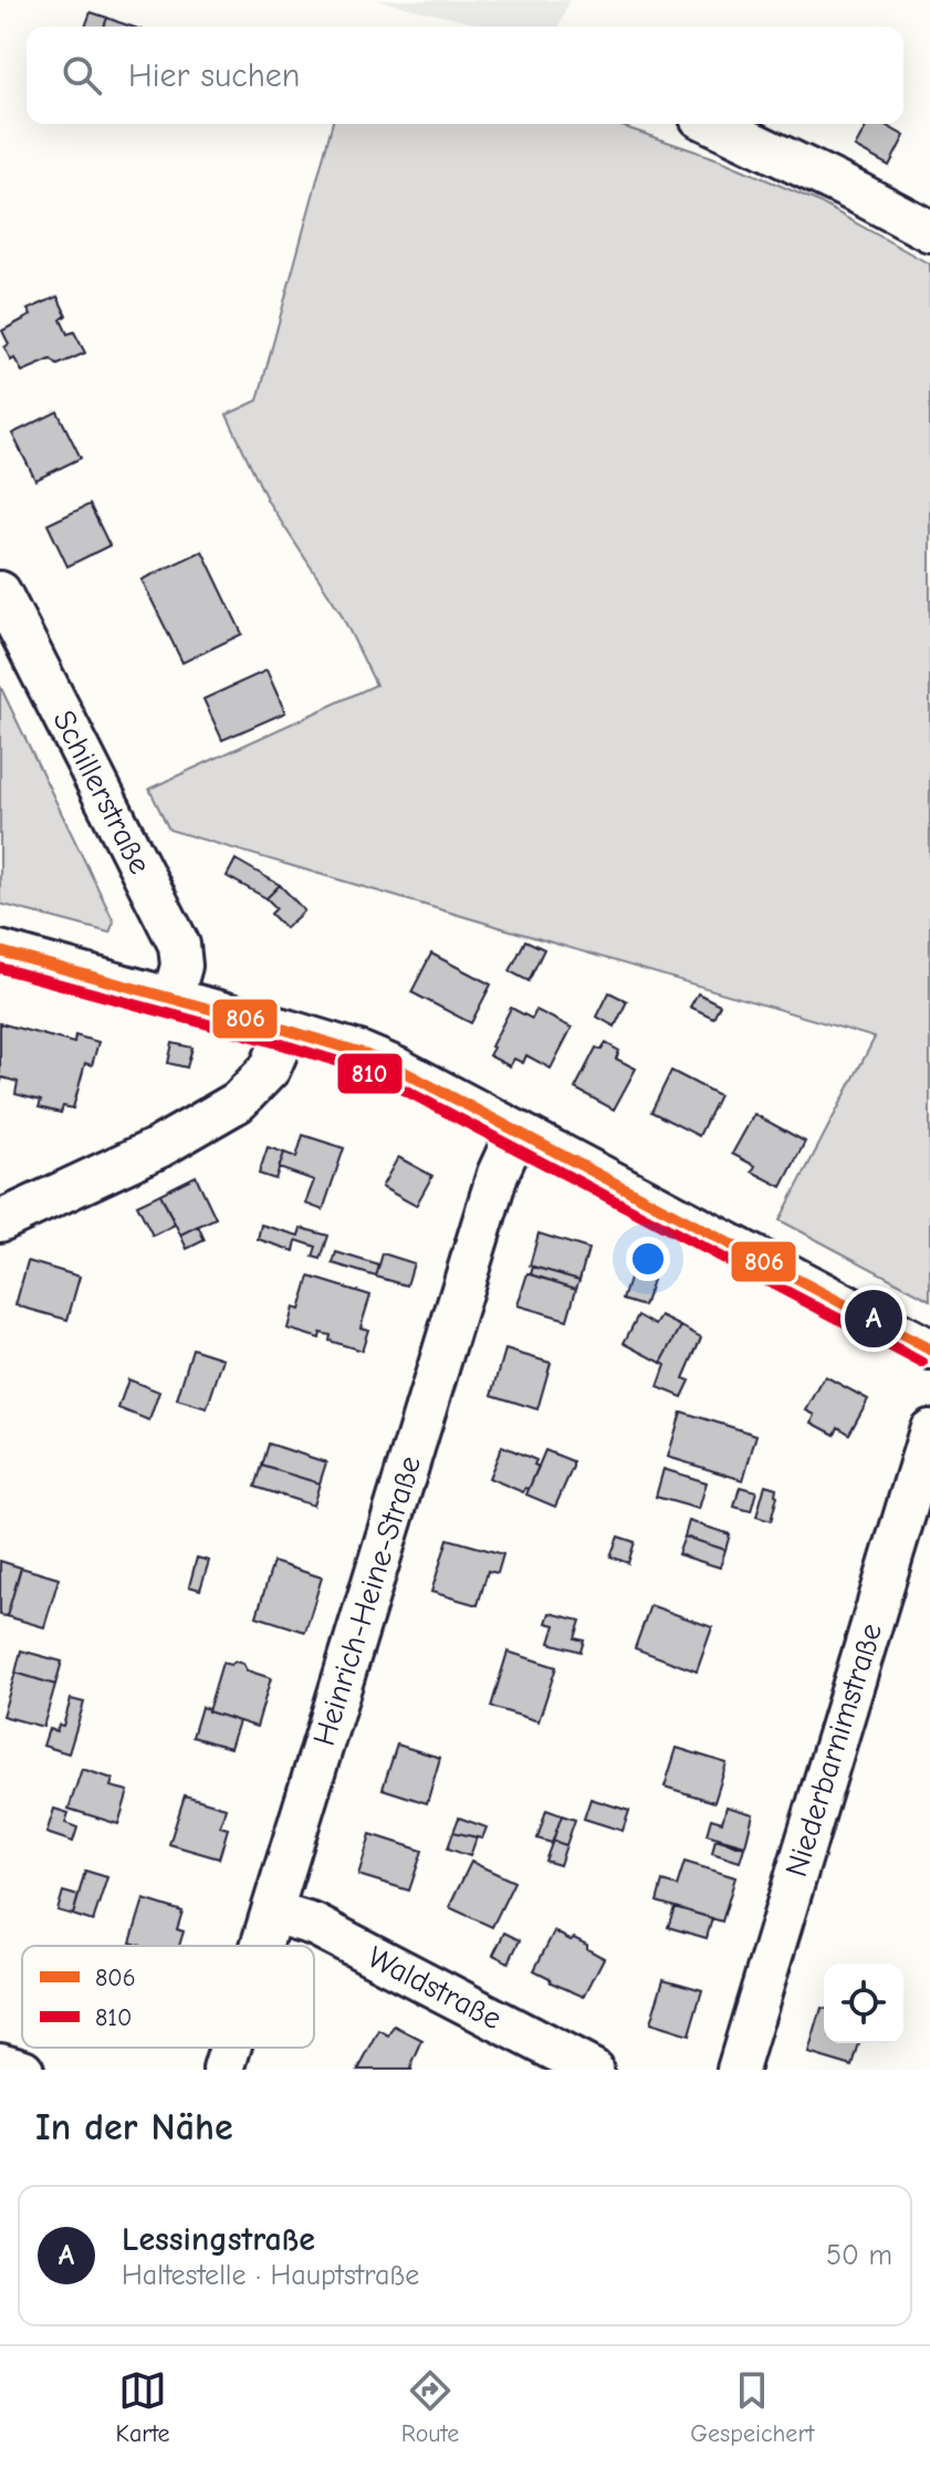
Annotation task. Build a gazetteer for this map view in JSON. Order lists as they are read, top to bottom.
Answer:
{
  "streets": {
    "street": [
      "Schillerstraße",
      "Heinrich-Heine-Straße",
      "Niederbarnimstraße",
      "Waldstraße"
    ]
  },
  "crossings": [
    ["Heinrich-Heine-Straße", "Waldstraße"]
  ],
  "lines": ["transit line 806", "transit line 810"],
  "legend": ["806", "810"],
  "page": {
    "search": "Hier suchen",
    "pins": "A",
    "heading": "In der Nähe",
    "list": [
      {
        "mark": "A",
        "name": "Lessingstraße",
        "note": "Haltestelle · Hauptstraße",
        "value": "50 m"
      }
    ],
    "nav": ["Karte", "Route", "Gespeichert"]
  }
}
